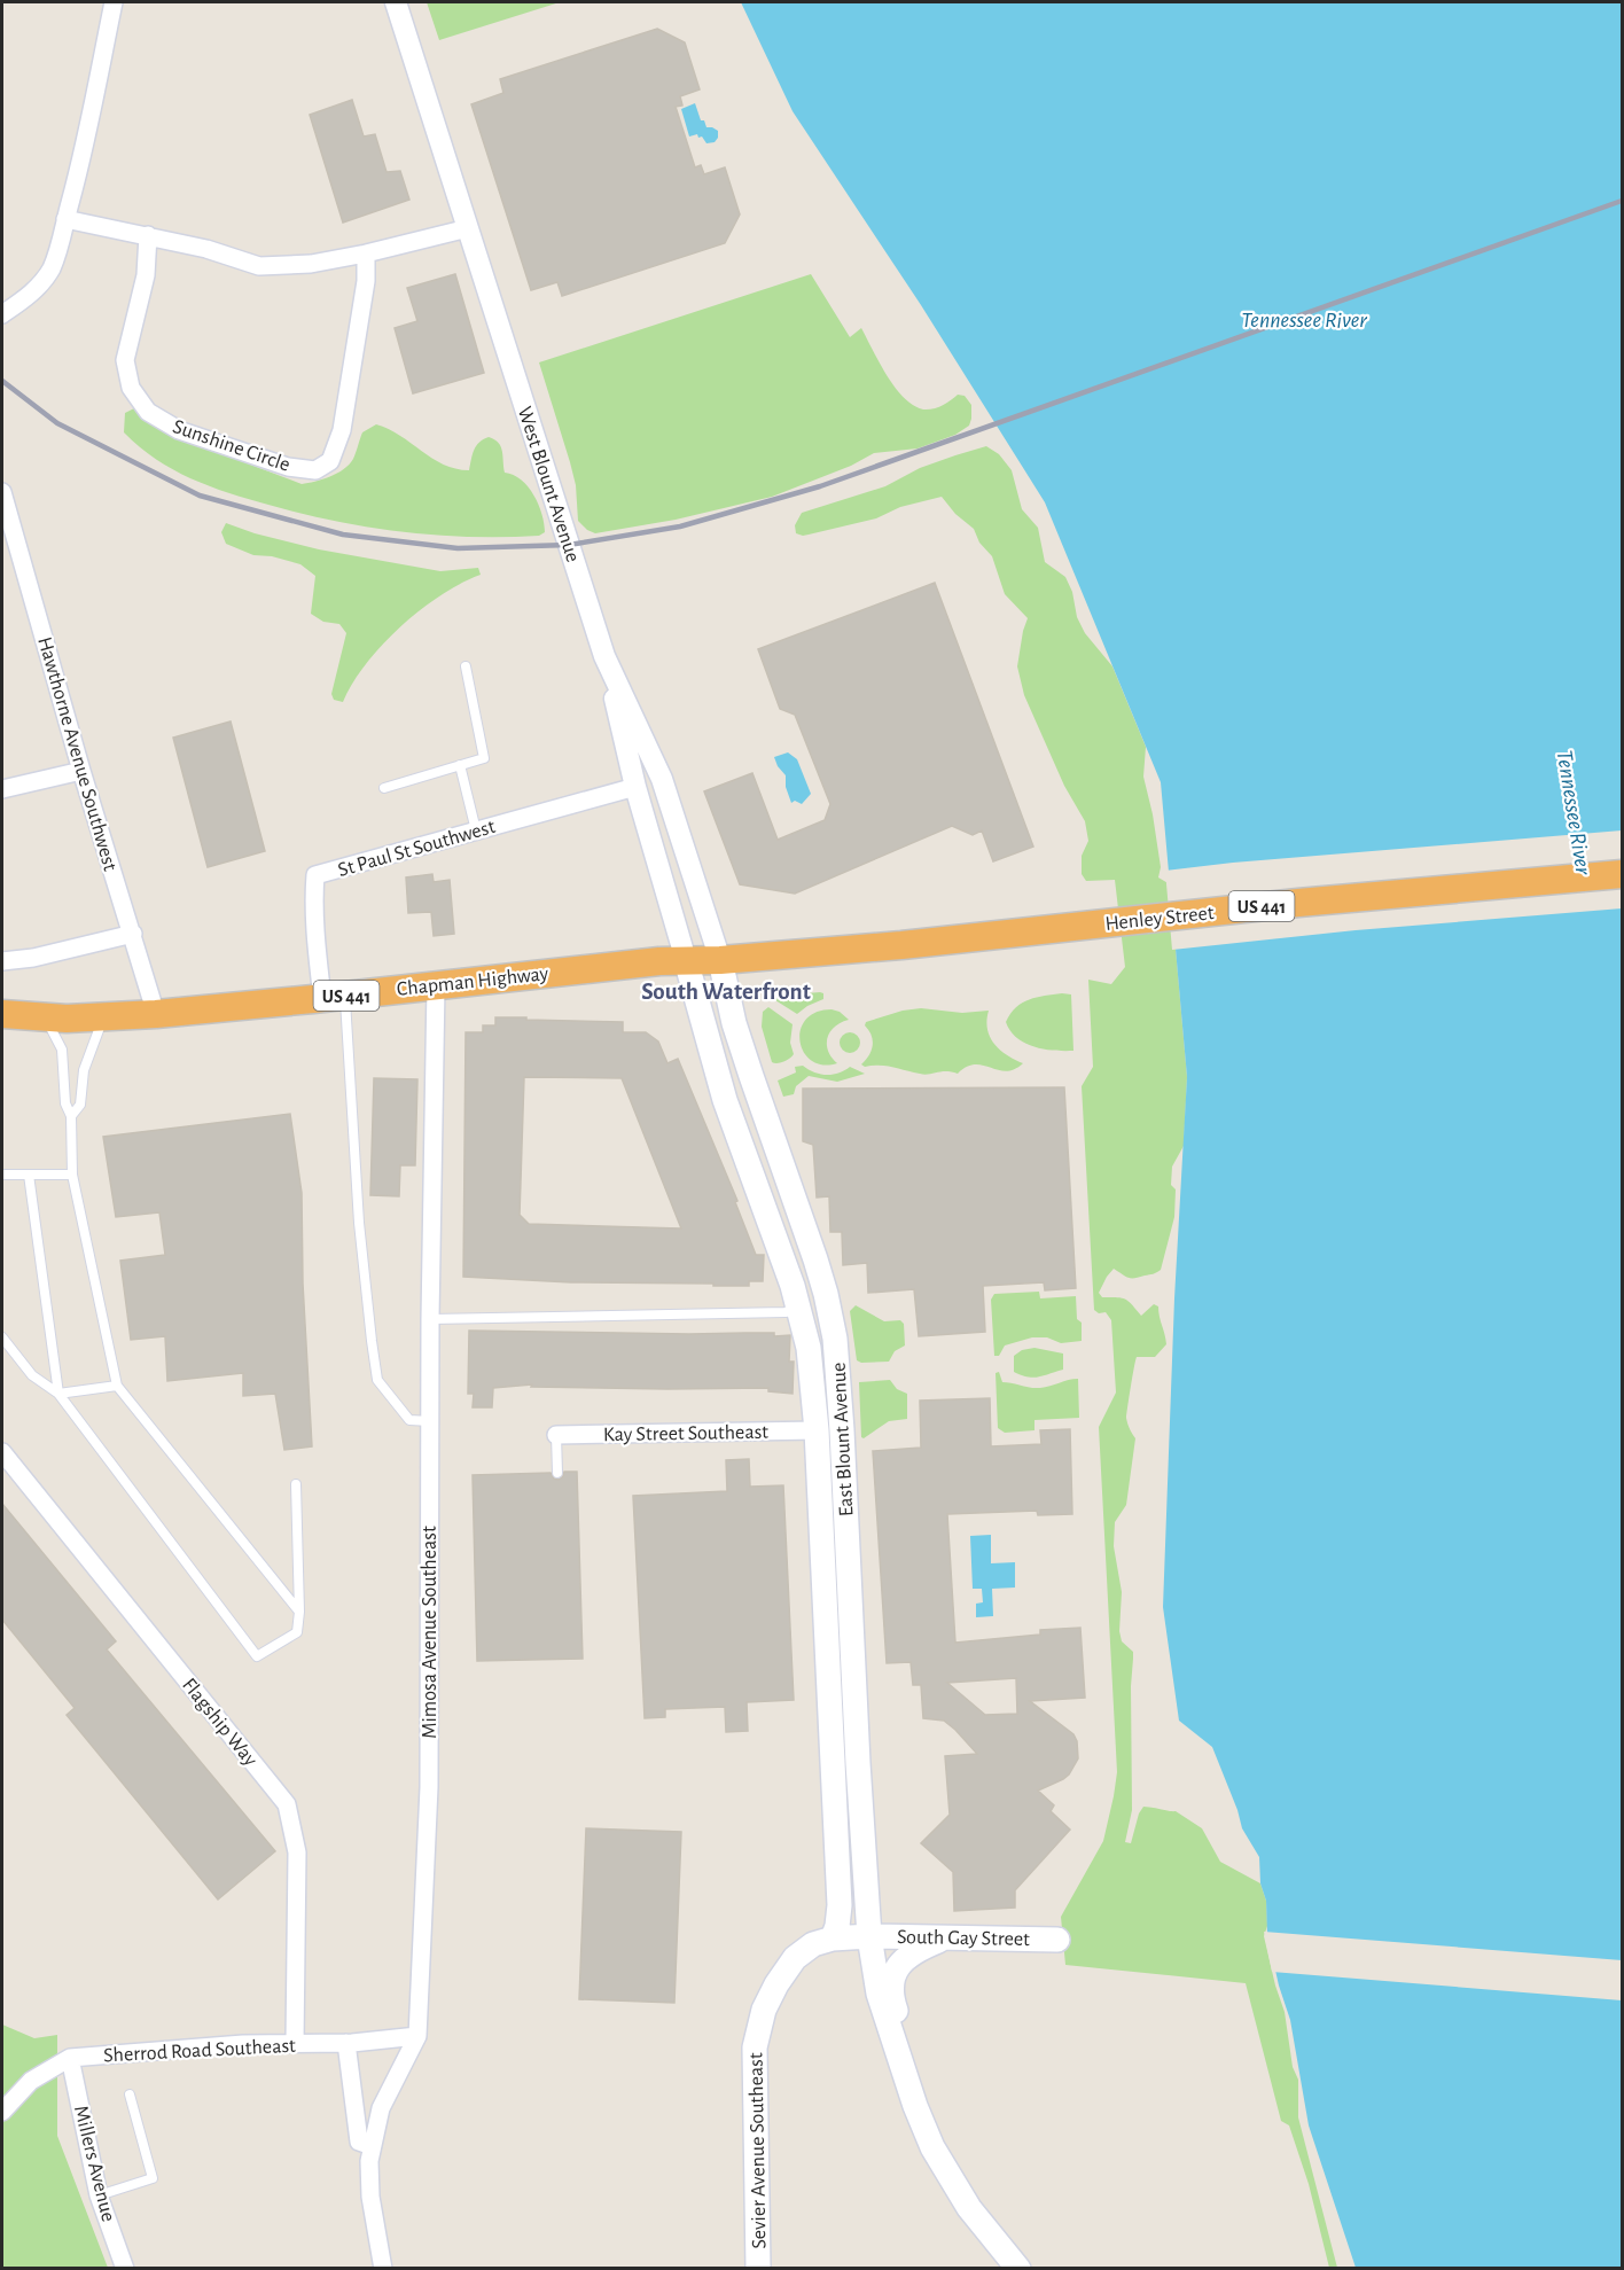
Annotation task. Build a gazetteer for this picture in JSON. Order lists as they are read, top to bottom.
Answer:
{
  "streets": {
    "highway": ["US 441", "Henley Street", "Chapman Highway"],
    "main road": ["East Blount Avenue", "South Gay Street", "Sevier Avenue Southeast"],
    "street": [
      "Sunshine Circle",
      "West Blount Avenue",
      "Hawthorne Avenue Southwest",
      "St Paul St Southwest",
      "Kay Street Southeast",
      "Mimosa Avenue Southeast",
      "Flagship Way",
      "Sherrod Road Southeast",
      "Millers Avenue"
    ]
  },
  "crossings": [
    ["West Blount Avenue", "Chapman Highway"],
    ["West Blount Avenue", "East Blount Avenue"],
    ["Hawthorne Avenue Southwest", "Chapman Highway"],
    ["St Paul St Southwest", "Chapman Highway"],
    ["Henley Street", "Chapman Highway"],
    ["Chapman Highway", "East Blount Avenue"],
    ["Chapman Highway", "Mimosa Avenue Southeast"],
    ["East Blount Avenue", "South Gay Street"],
    ["East Blount Avenue", "Sevier Avenue Southeast"],
    ["Mimosa Avenue Southeast", "Sherrod Road Southeast"],
    ["Flagship Way", "Sherrod Road Southeast"],
    ["South Gay Street", "Sevier Avenue Southeast"],
    ["Sherrod Road Southeast", "Millers Avenue"]
  ],
  "districts": ["South Waterfront"],
  "water": ["Tennessee River"]
}
